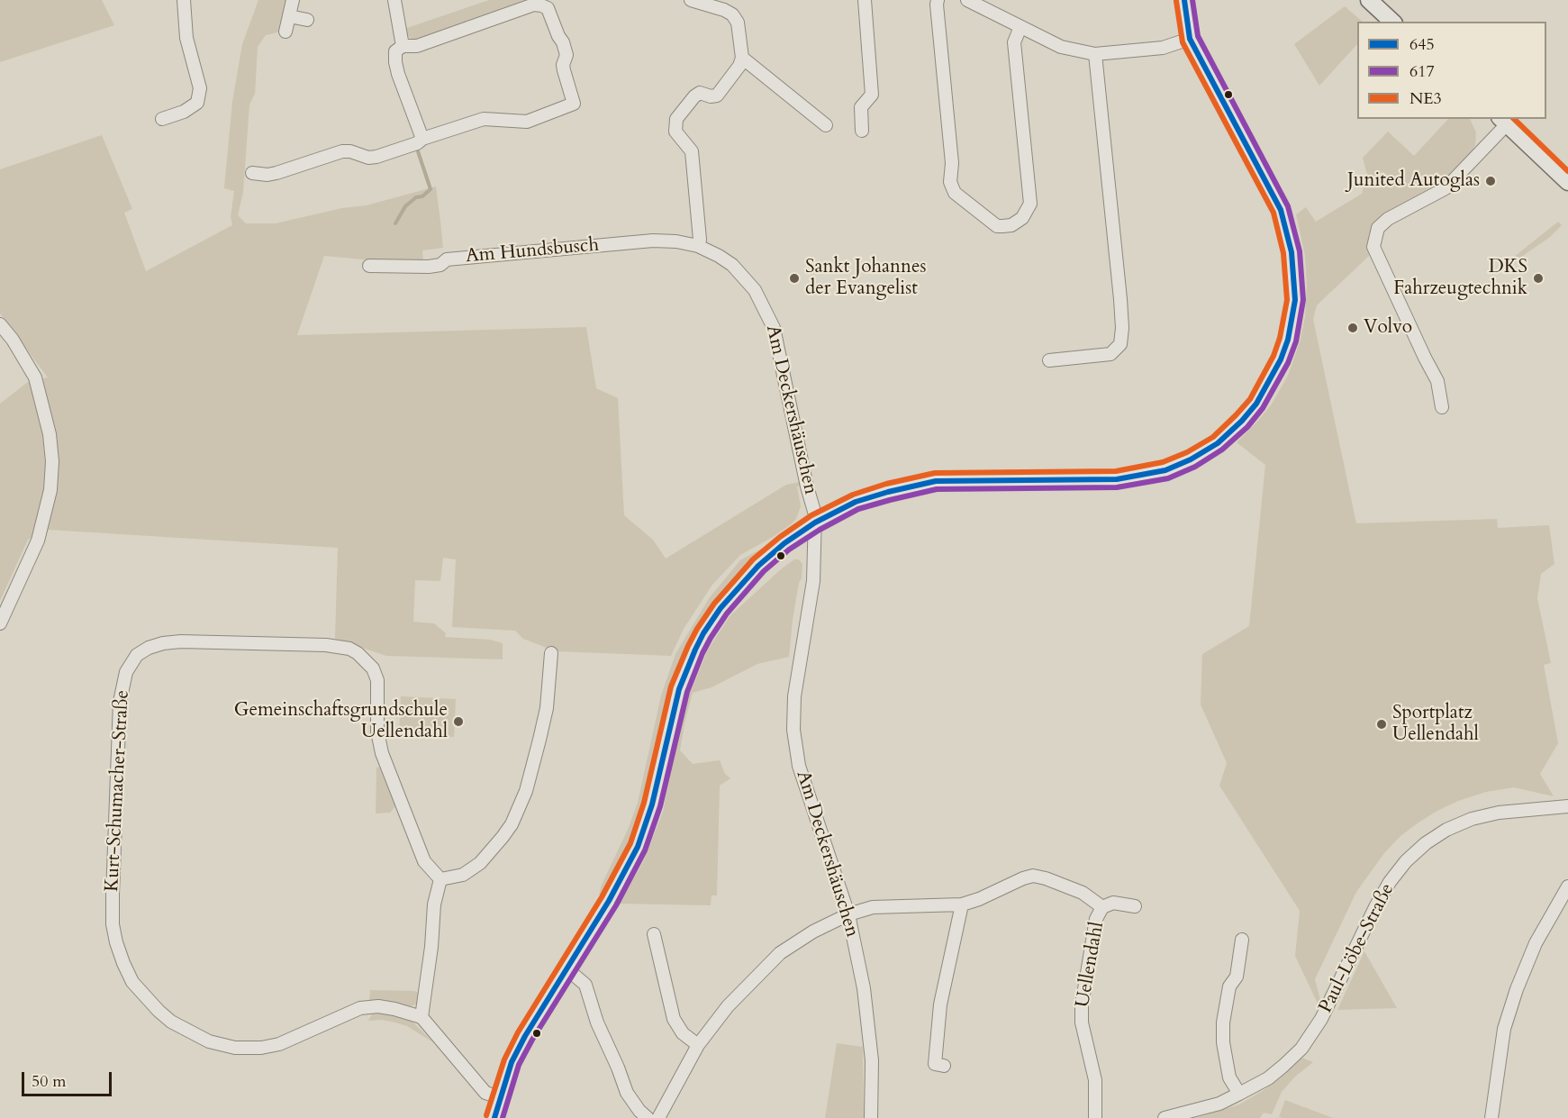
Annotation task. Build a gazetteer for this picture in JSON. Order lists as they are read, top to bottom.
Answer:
{
  "streets": {
    "street": [
      "Am Hundsbusch",
      "Am Deckershäuschen",
      "Kurt-Schumacher-Straße",
      "Paul-Löbe-Straße",
      "Uellendahl"
    ]
  },
  "crossings": [
    ["Am Hundsbusch", "Am Deckershäuschen"],
    ["Am Deckershäuschen", "Uellendahl"]
  ],
  "places": [
    "Junited Autoglas",
    "Sankt Johannes der Evangelist",
    "DKS Fahrzeugtechnik",
    "Volvo",
    "Gemeinschaftsgrundschule Uellendahl",
    "Sportplatz Uellendahl"
  ],
  "lines": ["transit line 645", "transit line 617", "transit line NE3"],
  "legend": ["645", "617", "NE3"],
  "scale_bar": "50 m"
}
